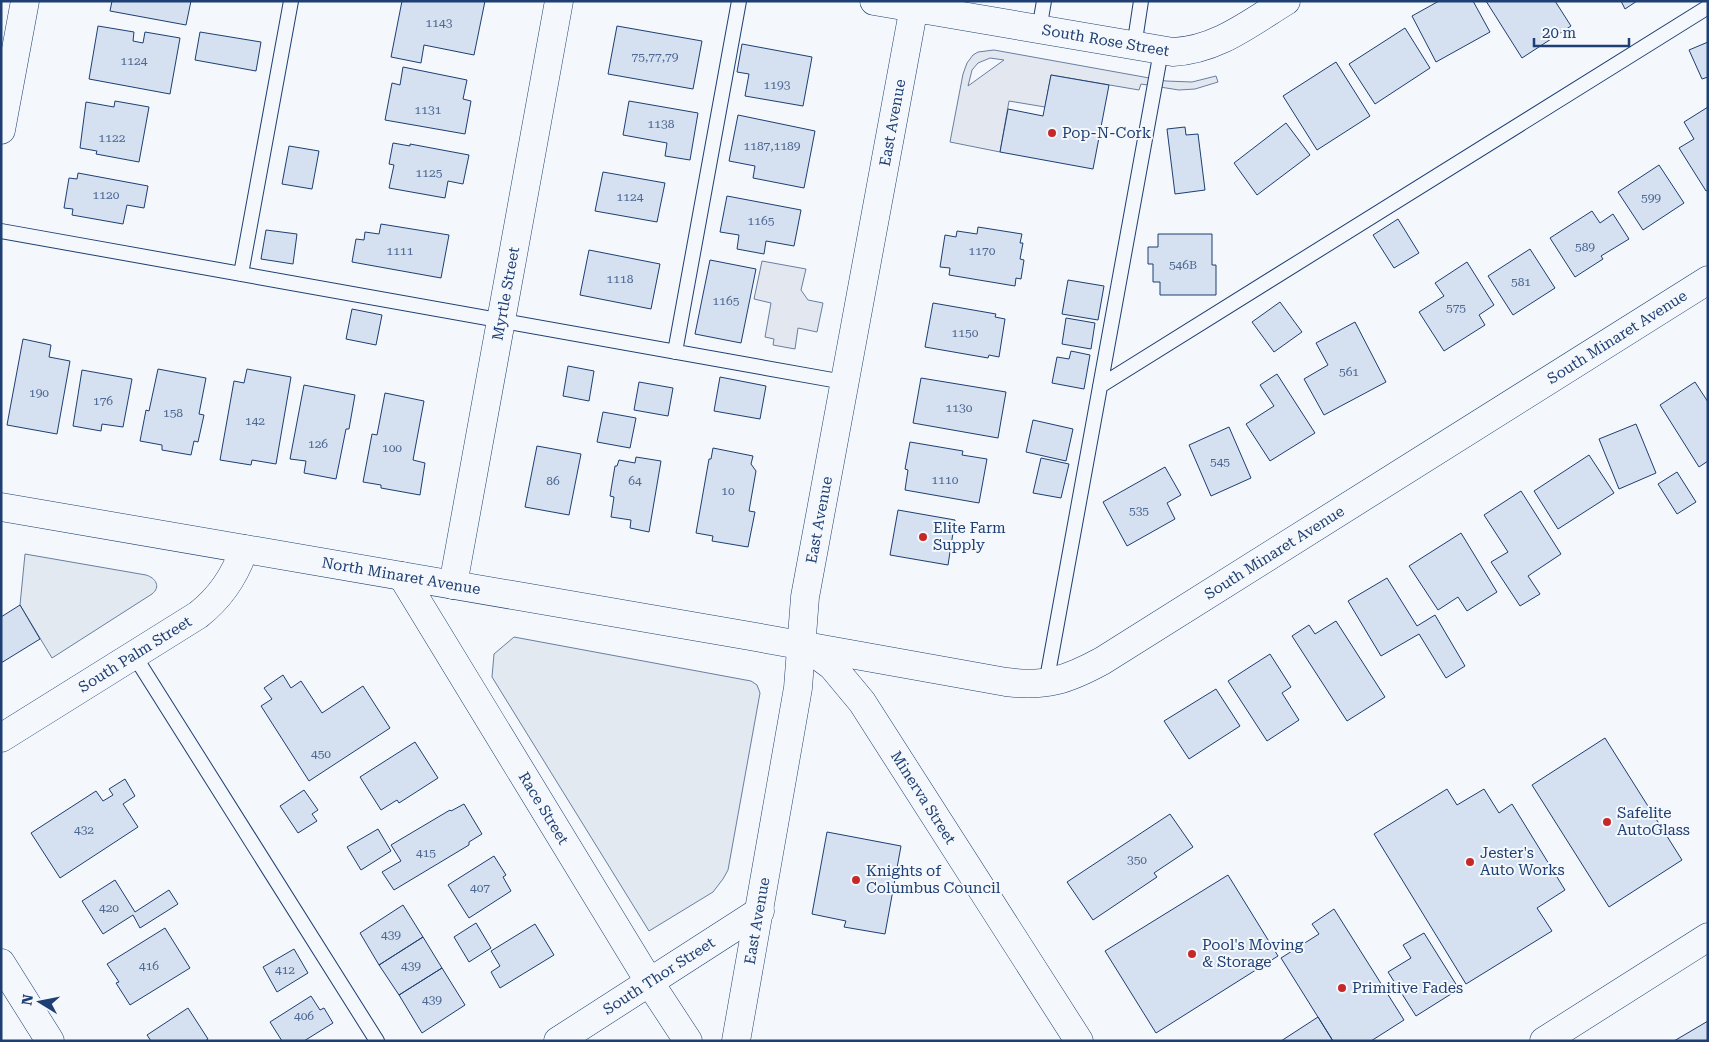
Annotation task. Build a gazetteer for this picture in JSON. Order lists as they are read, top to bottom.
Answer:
{
  "streets": {
    "street": [
      "South Rose Street",
      "East Avenue",
      "Myrtle Street",
      "South Minaret Avenue",
      "North Minaret Avenue",
      "South Palm Street",
      "Minerva Street",
      "Race Street",
      "South Thor Street"
    ]
  },
  "crossings": [
    ["South Rose Street", "East Avenue"],
    ["East Avenue", "South Minaret Avenue"],
    ["East Avenue", "North Minaret Avenue"],
    ["East Avenue", "Minerva Street"],
    ["East Avenue", "South Thor Street"],
    ["Myrtle Street", "North Minaret Avenue"],
    ["South Minaret Avenue", "North Minaret Avenue"],
    ["South Minaret Avenue", "Minerva Street"],
    ["North Minaret Avenue", "South Palm Street"],
    ["North Minaret Avenue", "Minerva Street"],
    ["North Minaret Avenue", "Race Street"],
    ["Race Street", "South Thor Street"]
  ],
  "places": [
    "Pop-N-Cork",
    "Elite Farm Supply",
    "Safelite AutoGlass",
    "Jester's Auto Works",
    "Knights of Columbus Council",
    "Pool's Moving & Storage",
    "Primitive Fades"
  ],
  "house_numbers": [
    "1143",
    "75,77,79",
    "1124",
    "1193",
    "1131",
    "1138",
    "1122",
    "1187,1189",
    "1125",
    "1120",
    "1124",
    "599",
    "1165",
    "589",
    "1111",
    "1170",
    "546B",
    "1118",
    "581",
    "1165",
    "575",
    "1150",
    "561",
    "190",
    "176",
    "1130",
    "158",
    "142",
    "126",
    "100",
    "545",
    "1110",
    "86",
    "64",
    "10",
    "535",
    "450",
    "432",
    "415",
    "350",
    "407",
    "420",
    "439",
    "416",
    "439",
    "412",
    "439",
    "406"
  ],
  "scale_bar": "20 m",
  "north": "left"
}
